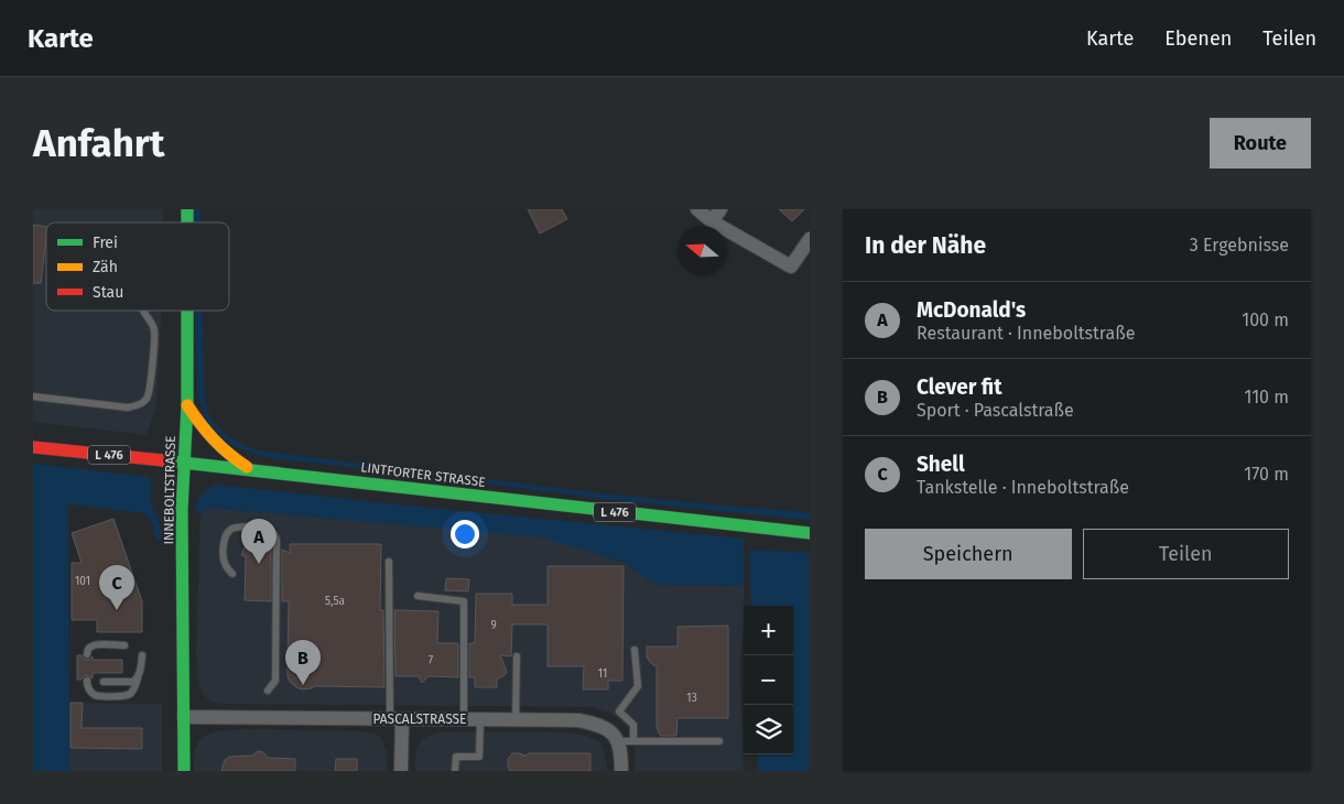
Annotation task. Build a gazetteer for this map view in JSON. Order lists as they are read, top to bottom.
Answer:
{
  "streets": {
    "main road": ["L 476", "LINTFORTER STRASSE", "INNEBOLTSTRASSE"],
    "street": ["PASCALSTRASSE"]
  },
  "crossings": [
    ["LINTFORTER STRASSE", "INNEBOLTSTRASSE"],
    ["INNEBOLTSTRASSE", "PASCALSTRASSE"]
  ],
  "house_numbers": [
    "101",
    "5,5a",
    "9",
    "7",
    "11",
    "13"
  ],
  "legend": ["Frei", "Zäh", "Stau"],
  "north": "left",
  "page": {
    "header": "Karte",
    "nav": ["Karte", "Ebenen", "Teilen"],
    "buttons": [
      "Route",
      ["Speichern", "Teilen"]
    ],
    "title": "Anfahrt",
    "heading": ["In der Nähe", "3 Ergebnisse"],
    "list": [
      {
        "mark": "A",
        "name": "McDonald's",
        "note": "Restaurant · Inneboltstraße",
        "value": "100 m"
      },
      {
        "mark": "B",
        "name": "Clever fit",
        "note": "Sport · Pascalstraße",
        "value": "110 m"
      },
      {
        "mark": "C",
        "name": "Shell",
        "note": "Tankstelle · Inneboltstraße",
        "value": "170 m"
      }
    ],
    "pins": ["A", "C", "B"],
    "map_buttons": ["+", "−"]
  }
}
